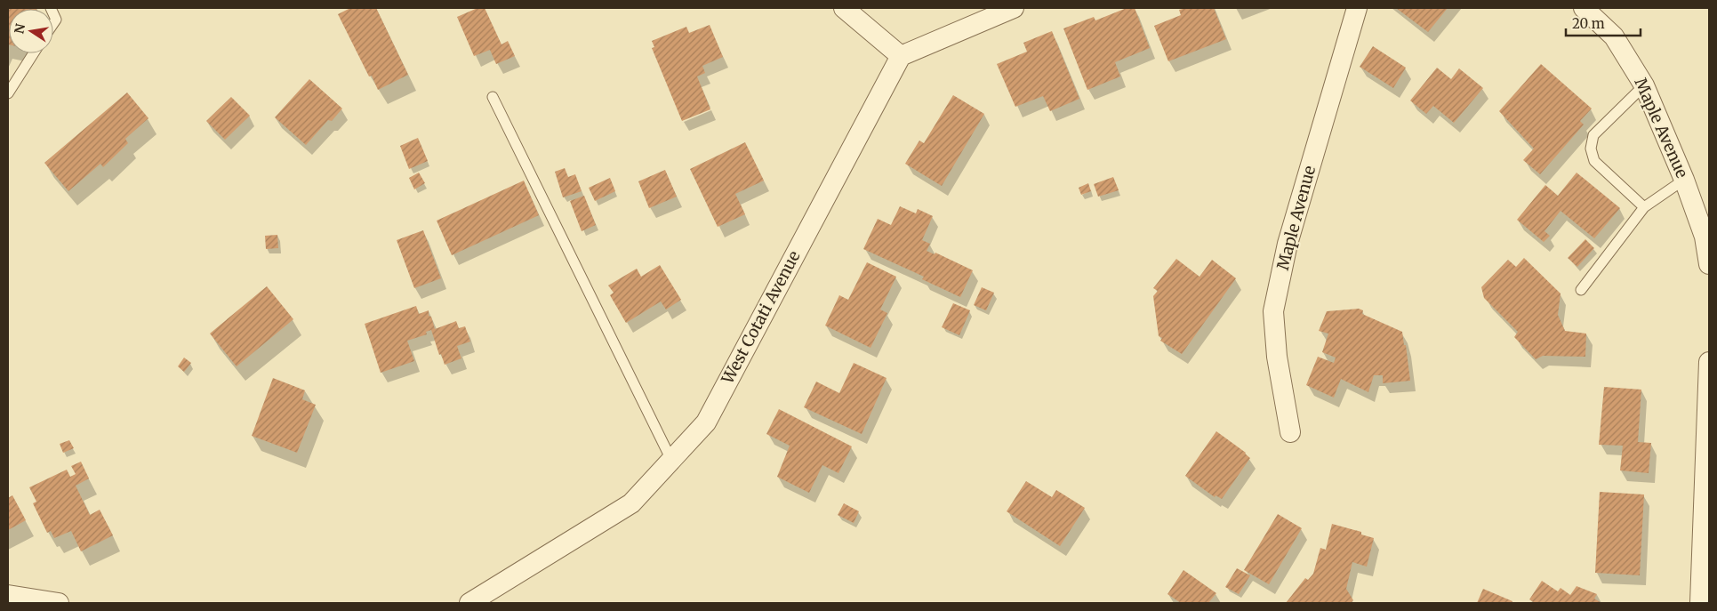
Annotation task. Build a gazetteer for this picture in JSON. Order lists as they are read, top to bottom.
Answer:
{
  "streets": {
    "street": ["Maple Avenue", "West Cotati Avenue"]
  },
  "scale_bar": "20 m",
  "north": "left"
}
